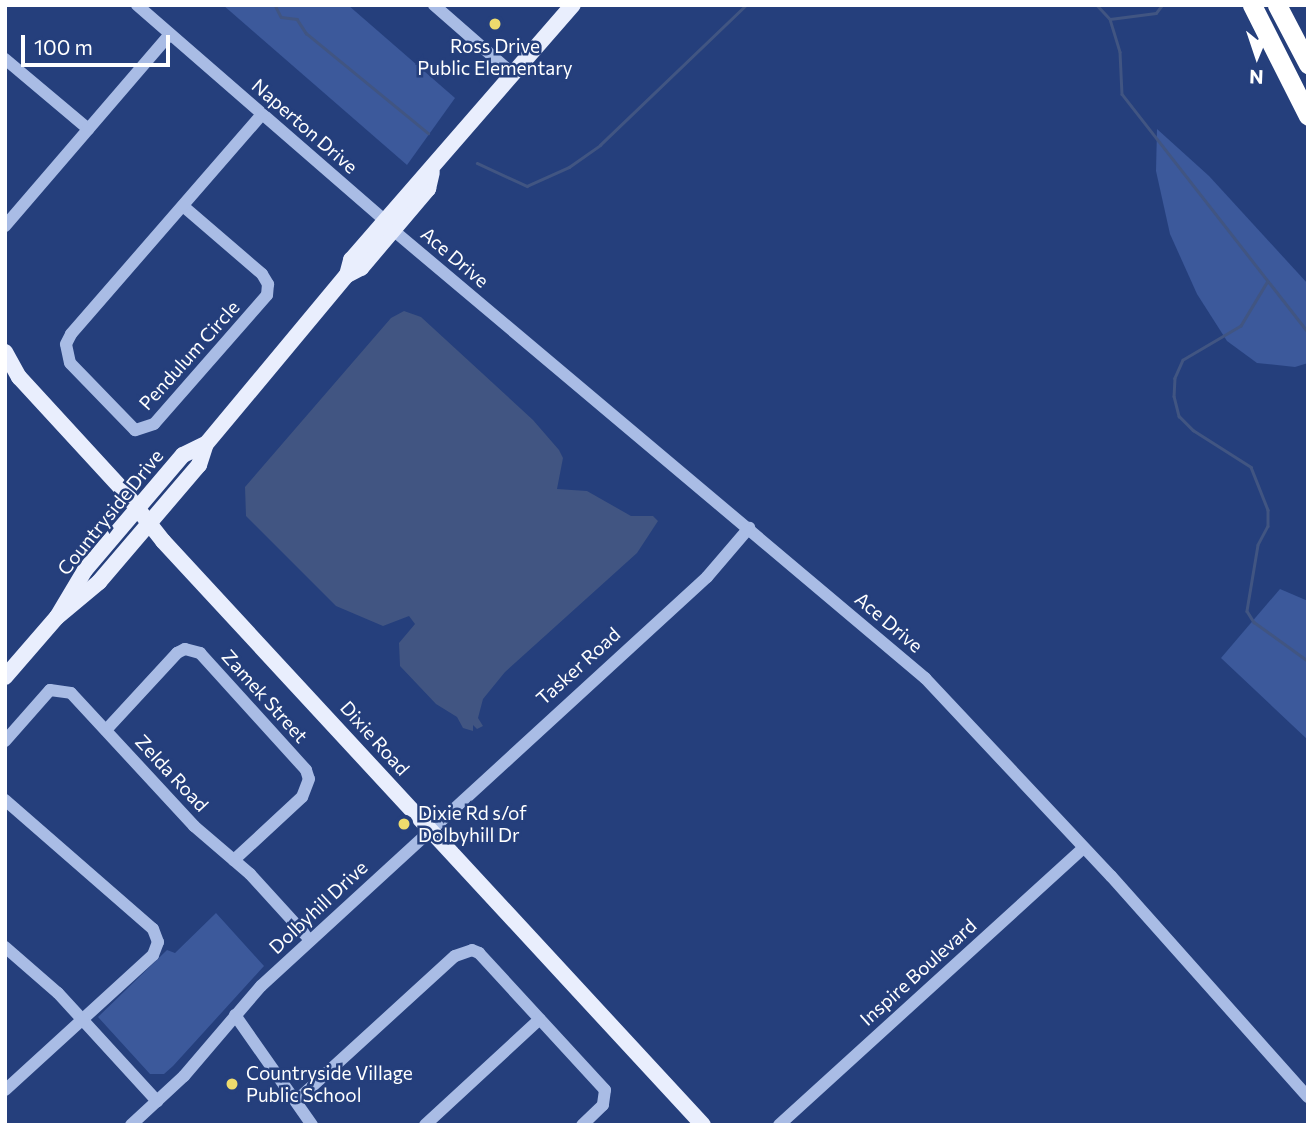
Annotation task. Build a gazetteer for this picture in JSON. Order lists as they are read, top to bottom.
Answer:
{
  "streets": {
    "main road": ["Countryside Drive", "Dixie Road"],
    "street": [
      "Naperton Drive",
      "Ace Drive",
      "Pendulum Circle",
      "Tasker Road",
      "Zamek Street",
      "Zelda Road",
      "Dolbyhill Drive",
      "Inspire Boulevard"
    ]
  },
  "crossings": [
    ["Naperton Drive", "Ace Drive"],
    ["Naperton Drive", "Pendulum Circle"],
    ["Naperton Drive", "Countryside Drive"],
    ["Ace Drive", "Countryside Drive"],
    ["Ace Drive", "Tasker Road"],
    ["Ace Drive", "Inspire Boulevard"],
    ["Countryside Drive", "Dixie Road"],
    ["Tasker Road", "Dixie Road"],
    ["Tasker Road", "Dolbyhill Drive"],
    ["Zamek Street", "Zelda Road"],
    ["Dixie Road", "Dolbyhill Drive"],
    ["Zelda Road", "Dolbyhill Drive"]
  ],
  "places": ["Ross Drive Public Elementary", "Dixie Rd s/of Dolbyhill Dr", "Countryside Village Public School"],
  "scale_bar": "100 m",
  "north": "bottom"
}
